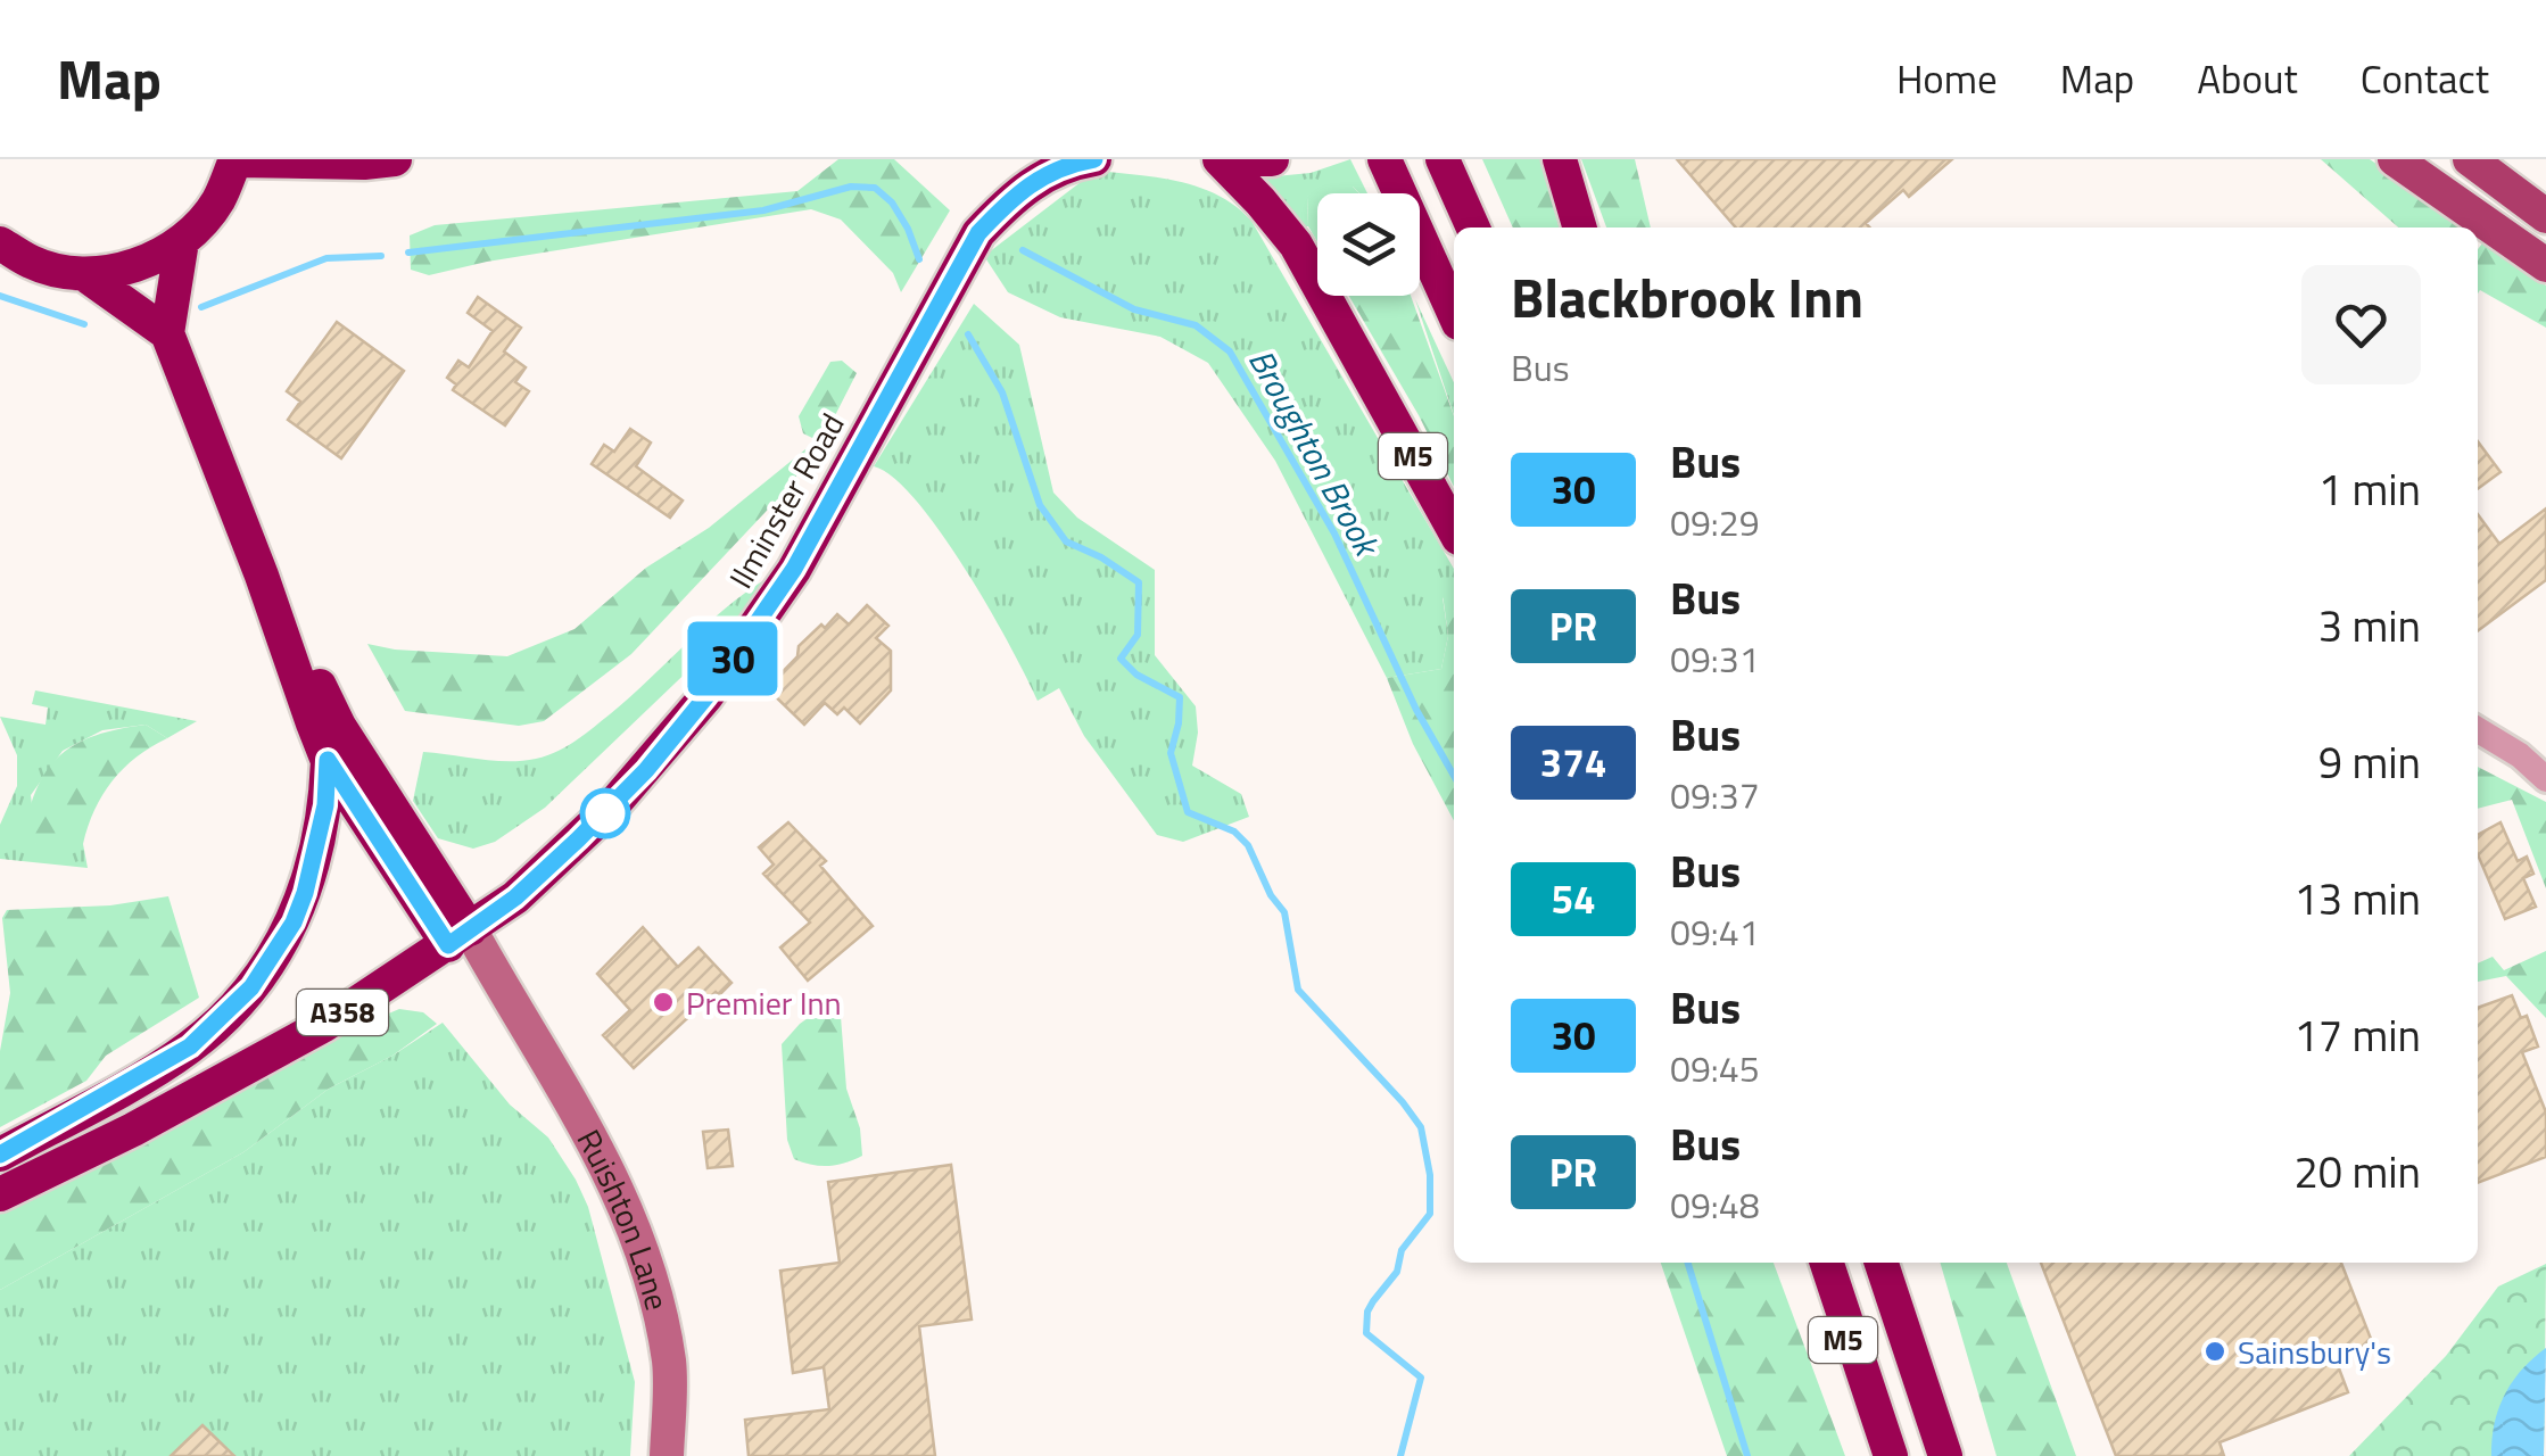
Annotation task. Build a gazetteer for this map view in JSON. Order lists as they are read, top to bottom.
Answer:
{
  "streets": {
    "highway": ["M5", "Ilminster Road", "A358"],
    "street": ["Ruishton Lane"]
  },
  "crossings": [
    ["Ilminster Road", "A358"],
    ["Ilminster Road", "Ruishton Lane"],
    ["A358", "Ruishton Lane"]
  ],
  "water": ["Broughton Brook"],
  "places": ["Premier Inn", "Sainsbury's"],
  "lines": ["bus line 30"],
  "page": {
    "header": "Map",
    "nav": [
      "Home",
      "Map",
      "About",
      "Contact"
    ],
    "on_map": "30",
    "heading": ["Blackbrook Inn", "Bus"],
    "list": [
      {
        "mark": "30",
        "name": "Bus",
        "note": "09:29",
        "value": "1 min"
      },
      {
        "mark": "PR",
        "name": "Bus",
        "note": "09:31",
        "value": "3 min"
      },
      {
        "mark": "374",
        "name": "Bus",
        "note": "09:37",
        "value": "9 min"
      },
      {
        "mark": "54",
        "name": "Bus",
        "note": "09:41",
        "value": "13 min"
      },
      {
        "mark": "30",
        "name": "Bus",
        "note": "09:45",
        "value": "17 min"
      },
      {
        "mark": "PR",
        "name": "Bus",
        "note": "09:48",
        "value": "20 min"
      }
    ]
  }
}
